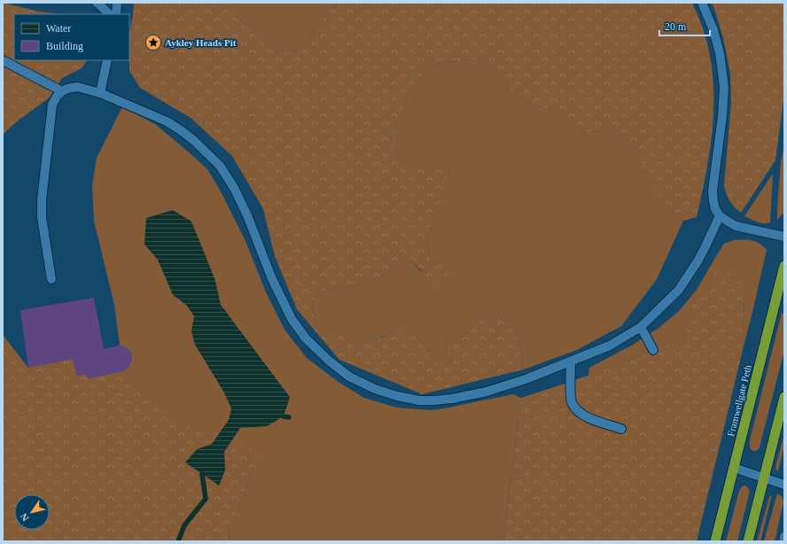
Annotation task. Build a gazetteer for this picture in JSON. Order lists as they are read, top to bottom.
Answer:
{
  "streets": {
    "highway": ["Framwellgate Peth"]
  },
  "places": {
    "place": ["Aykley Heads Pit"]
  },
  "legend": ["Water", "Building"],
  "scale_bar": "20 m",
  "north": "bottom left"
}
